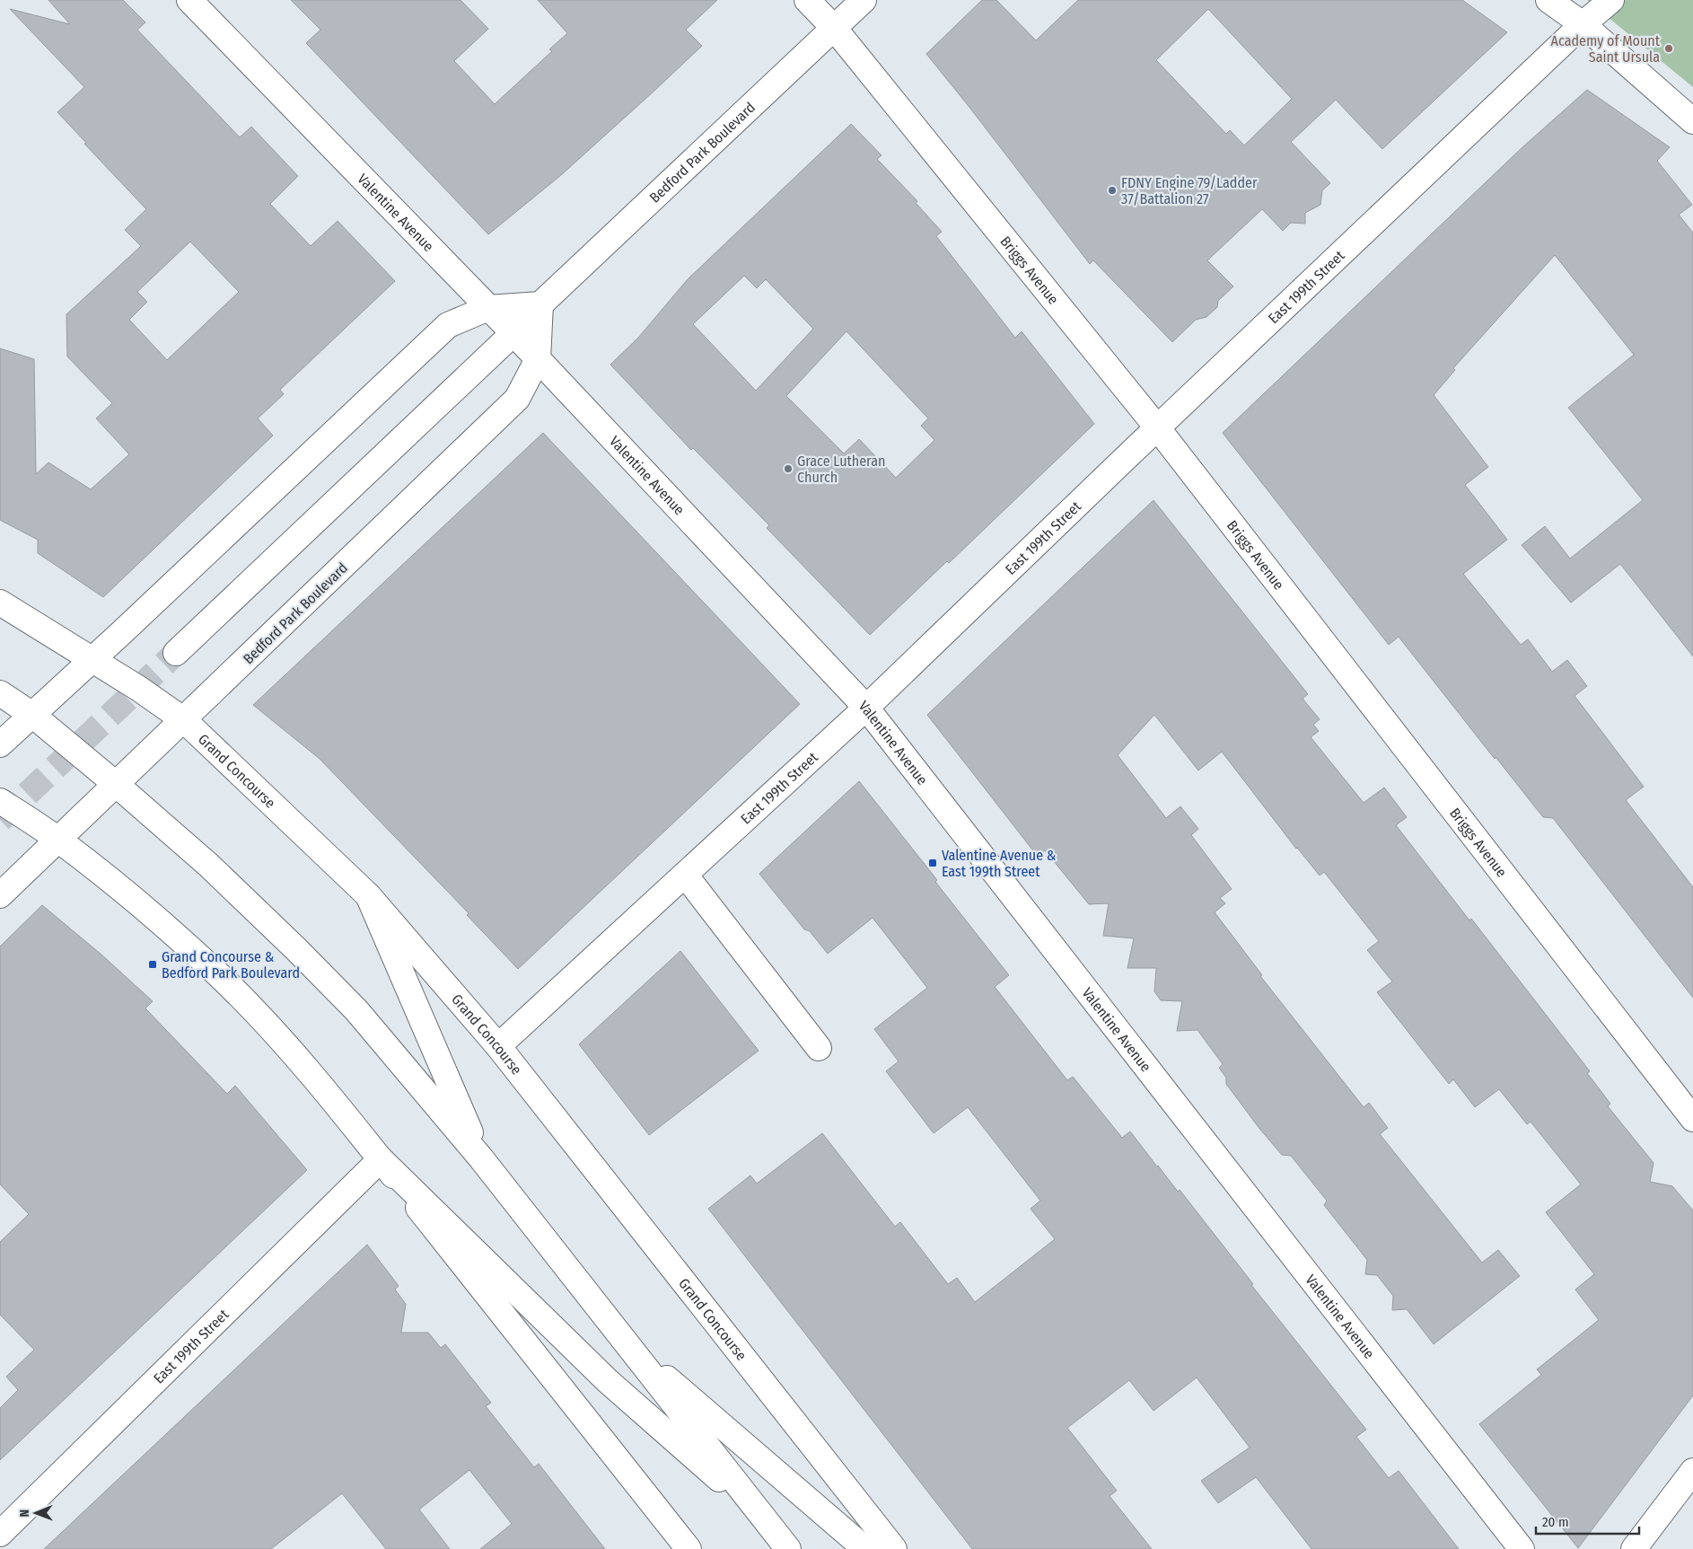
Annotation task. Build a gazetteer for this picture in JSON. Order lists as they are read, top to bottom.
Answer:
{
  "streets": {
    "street": [
      "Bedford Park Boulevard",
      "Valentine Avenue",
      "Briggs Avenue",
      "East 199th Street",
      "Grand Concourse"
    ]
  },
  "crossings": [
    ["Bedford Park Boulevard", "Valentine Avenue"],
    ["Bedford Park Boulevard", "Briggs Avenue"],
    ["Bedford Park Boulevard", "Grand Concourse"],
    ["Valentine Avenue", "East 199th Street"],
    ["Briggs Avenue", "East 199th Street"],
    ["East 199th Street", "Grand Concourse"]
  ],
  "places": {
    "other": ["Academy of Mount Saint Ursula", "FDNY Engine 79/Ladder 37/Battalion 27", "Grace Lutheran Church"],
    "transit": ["Valentine Avenue & East 199th Street", "Grand Concourse & Bedford Park Boulevard"]
  },
  "scale_bar": "20 m",
  "north": "left"
}
